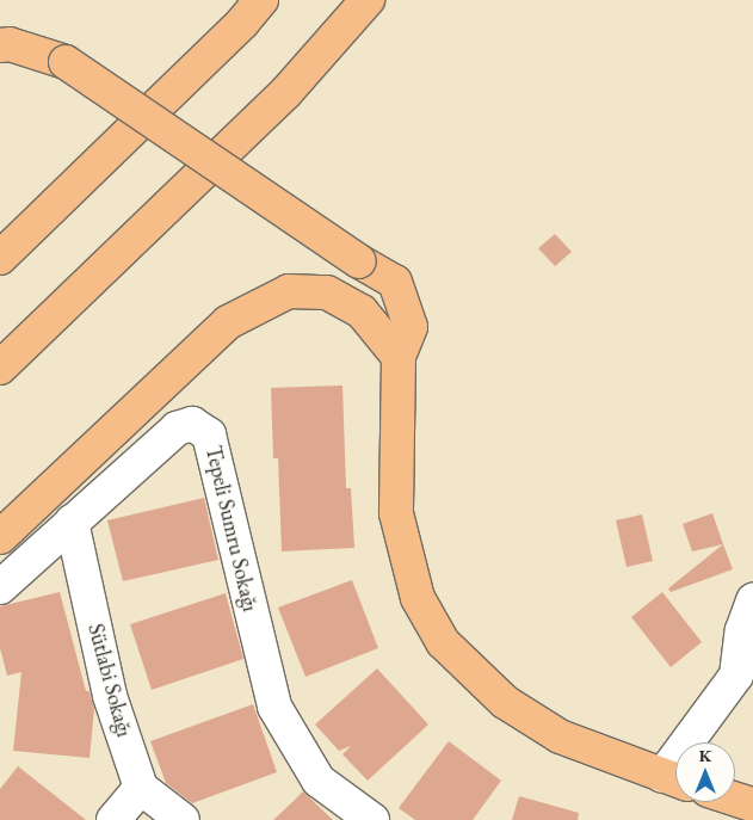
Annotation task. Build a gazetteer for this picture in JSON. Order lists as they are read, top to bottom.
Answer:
{
  "streets": {
    "street": ["Tepeli Sumru Sokağı", "Sütlabi Sokağı"]
  },
  "crossings": [
    ["Tepeli Sumru Sokağı", "Sütlabi Sokağı"]
  ],
  "north": "top"
}
